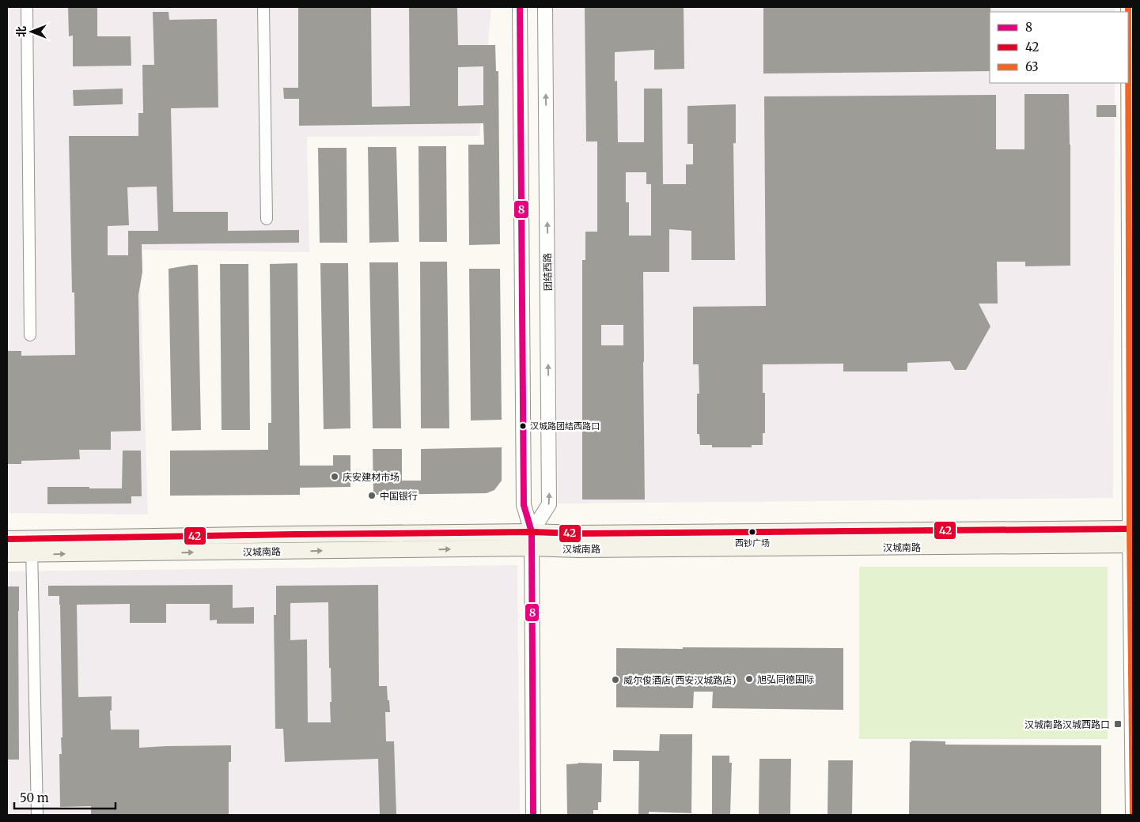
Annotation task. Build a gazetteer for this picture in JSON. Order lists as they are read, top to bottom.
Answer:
{
  "streets": {
    "main road": ["汉城南路"],
    "street": ["团结西路"]
  },
  "crossings": [
    ["团结西路", "汉城南路"]
  ],
  "places": {
    "other": [
      "汉城路团结西路口",
      "庆安建材市场",
      "中国银行",
      "西钞广场",
      "旭弘同德国际",
      "威尔俊酒店(西安汉城路店)"
    ],
    "transit": ["汉城南路汉城西路口"]
  },
  "lines": ["transit line 8", "transit line 63", "transit line 42"],
  "legend": ["8", "42", "63"],
  "scale_bar": "50 m",
  "north": "left"
}
